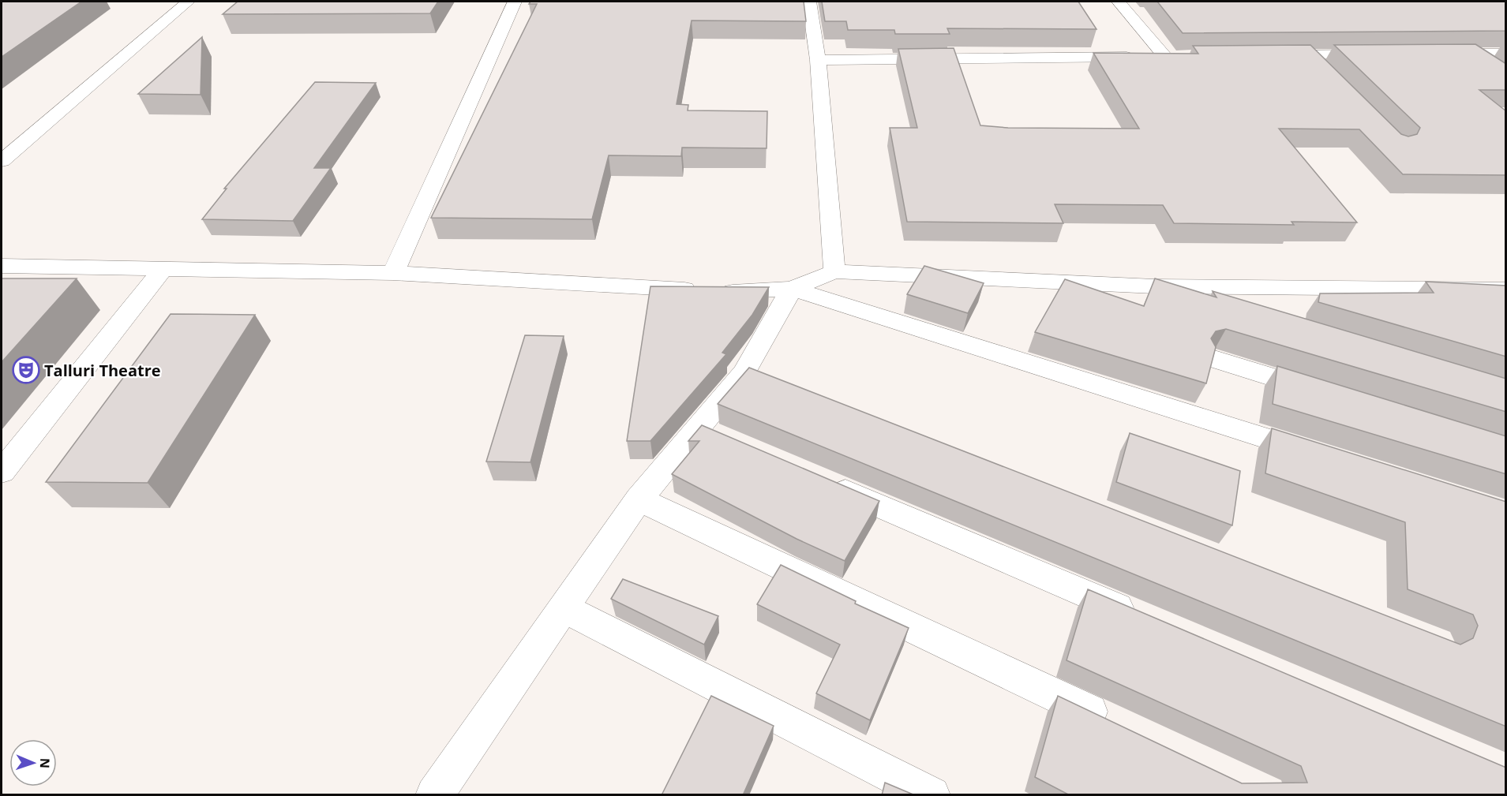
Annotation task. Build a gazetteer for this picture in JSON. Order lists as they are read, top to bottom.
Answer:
{
  "places": {
    "theatre": ["Talluri Theatre"]
  },
  "north": "right"
}
